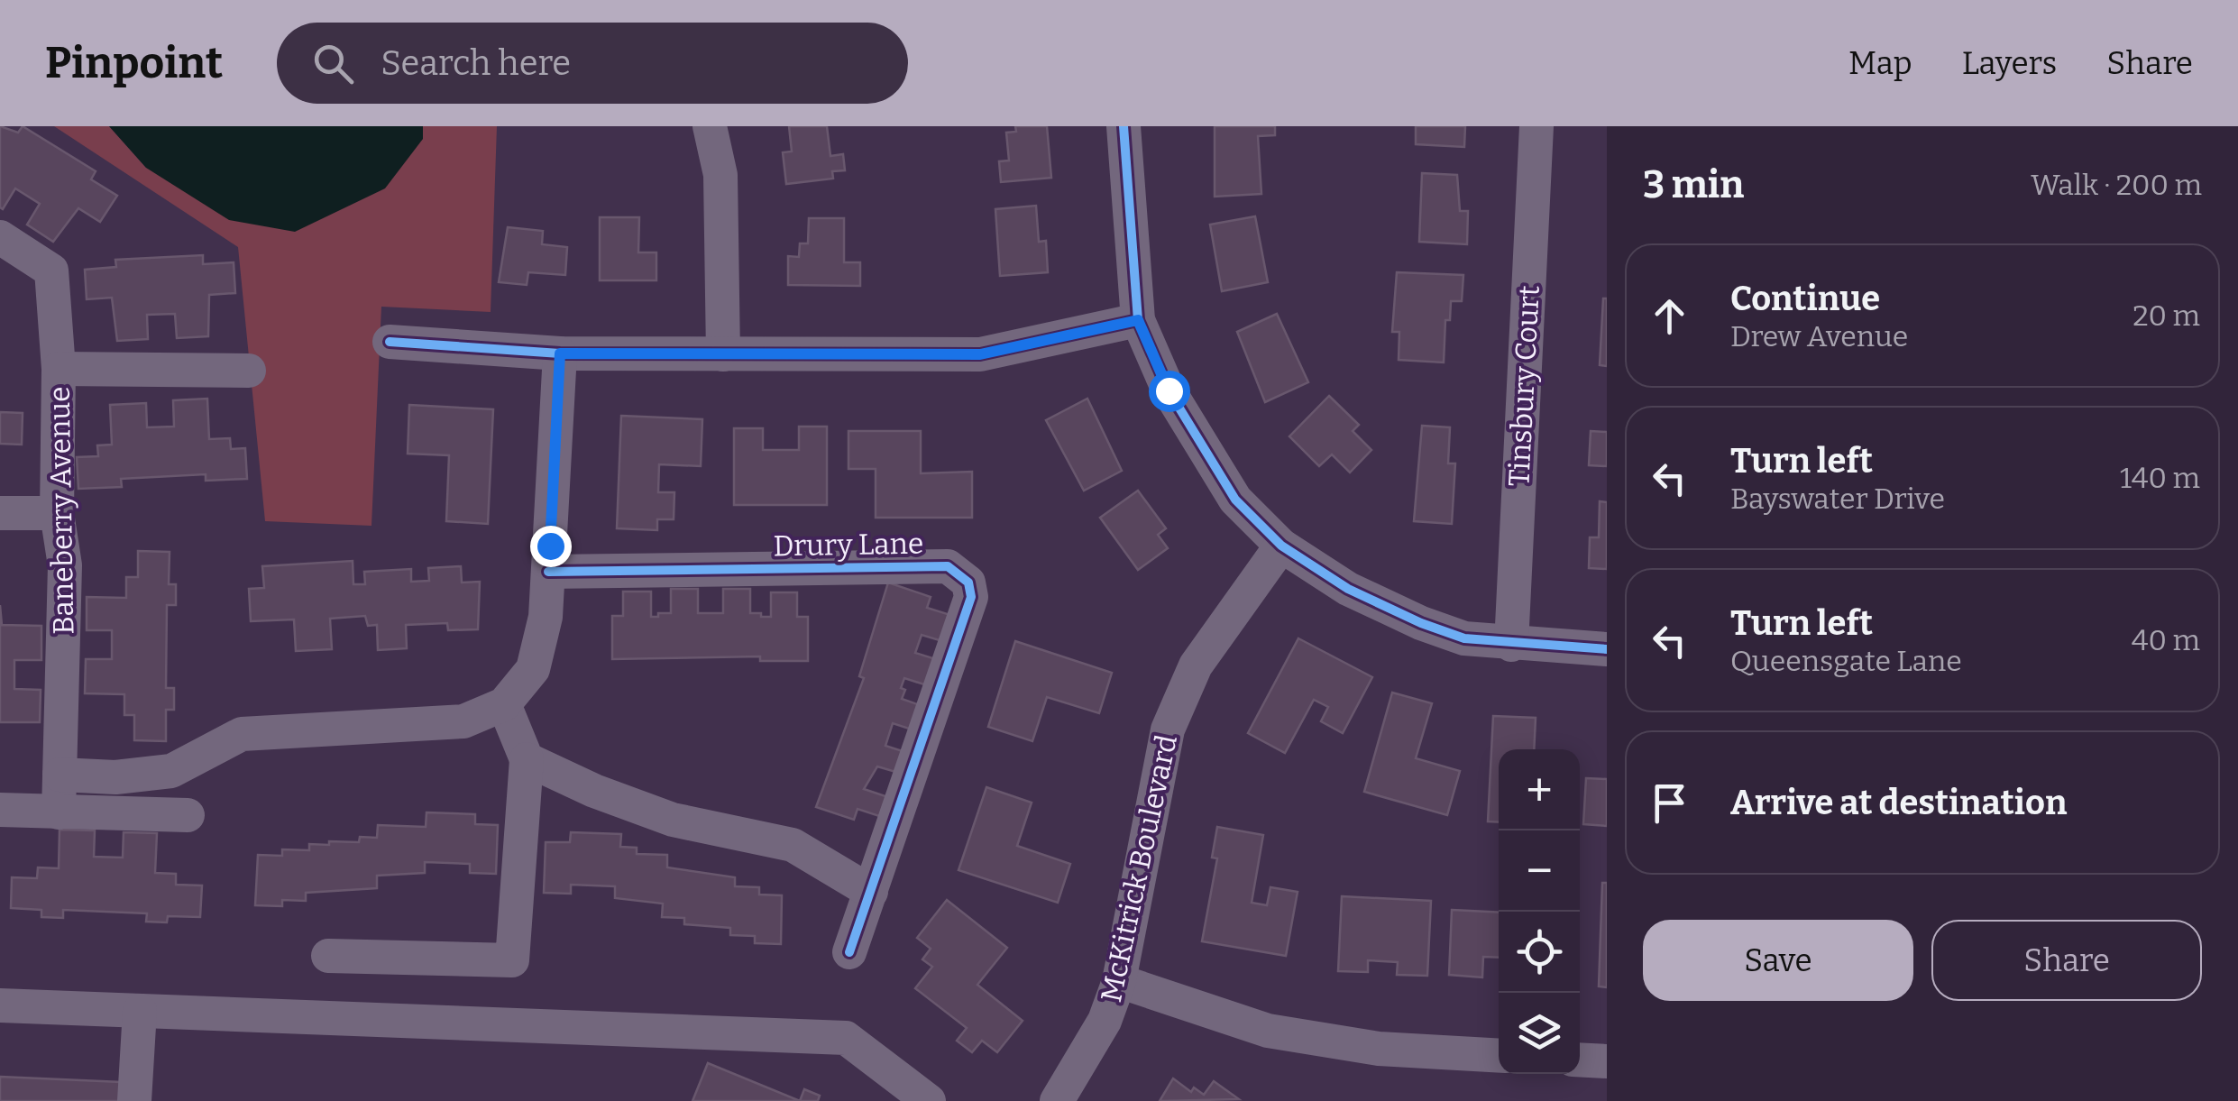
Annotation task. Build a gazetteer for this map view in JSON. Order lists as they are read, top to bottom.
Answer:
{
  "streets": {
    "street": [
      "Tinsbury Court",
      "Baneberry Avenue",
      "Drury Lane",
      "McKitrick Boulevard"
    ]
  },
  "page": {
    "header": "Pinpoint",
    "search": "Search here",
    "nav": ["Map", "Layers", "Share"],
    "heading": ["3 min", "Walk · 200 m"],
    "list": [
      ["Continue", "Drew Avenue", "20 m"],
      ["Turn left", "Bayswater Drive", "140 m"],
      ["Turn left", "Queensgate Lane", "40 m"],
      "Arrive at destination"
    ],
    "map_buttons": ["+", "−"],
    "buttons": ["Save", "Share"]
  }
}
